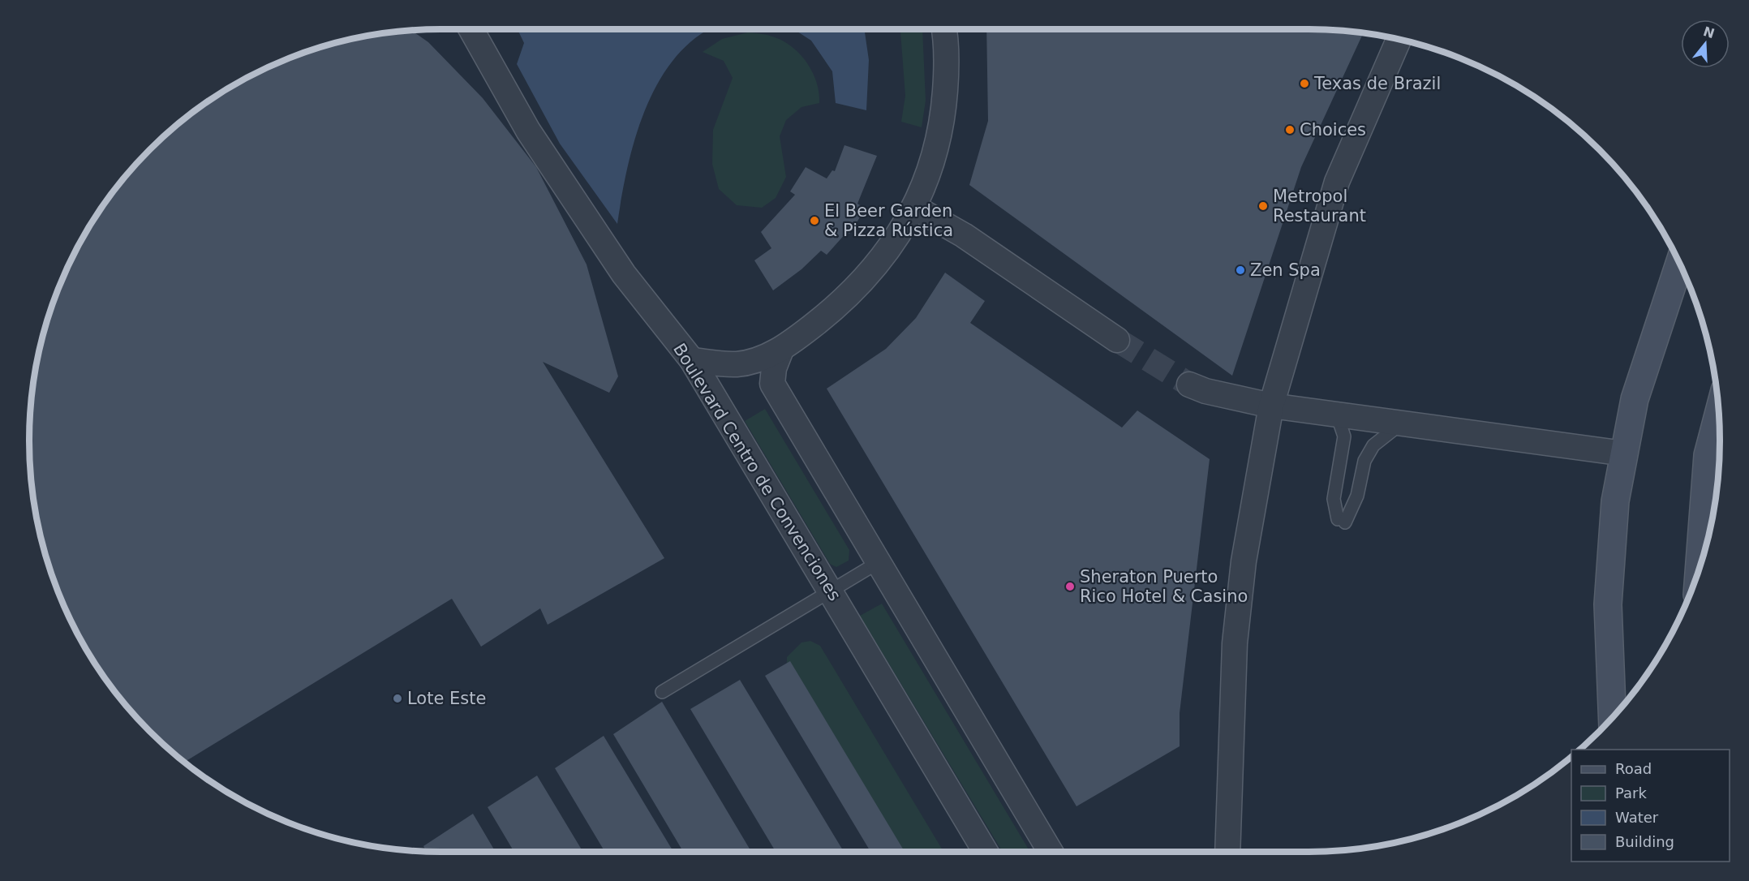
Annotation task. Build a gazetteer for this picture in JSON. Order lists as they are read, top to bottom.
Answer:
{
  "streets": {
    "street": ["Boulevard Centro de Convenciones"]
  },
  "places": [
    "Texas de Brazil",
    "Choices",
    "Metropol Restaurant",
    "El Beer Garden & Pizza Rústica",
    "Zen Spa",
    "Sheraton Puerto Rico Hotel & Casino",
    "Lote Este"
  ],
  "legend": [
    "Road",
    "Park",
    "Water",
    "Building"
  ],
  "north": "top"
}
